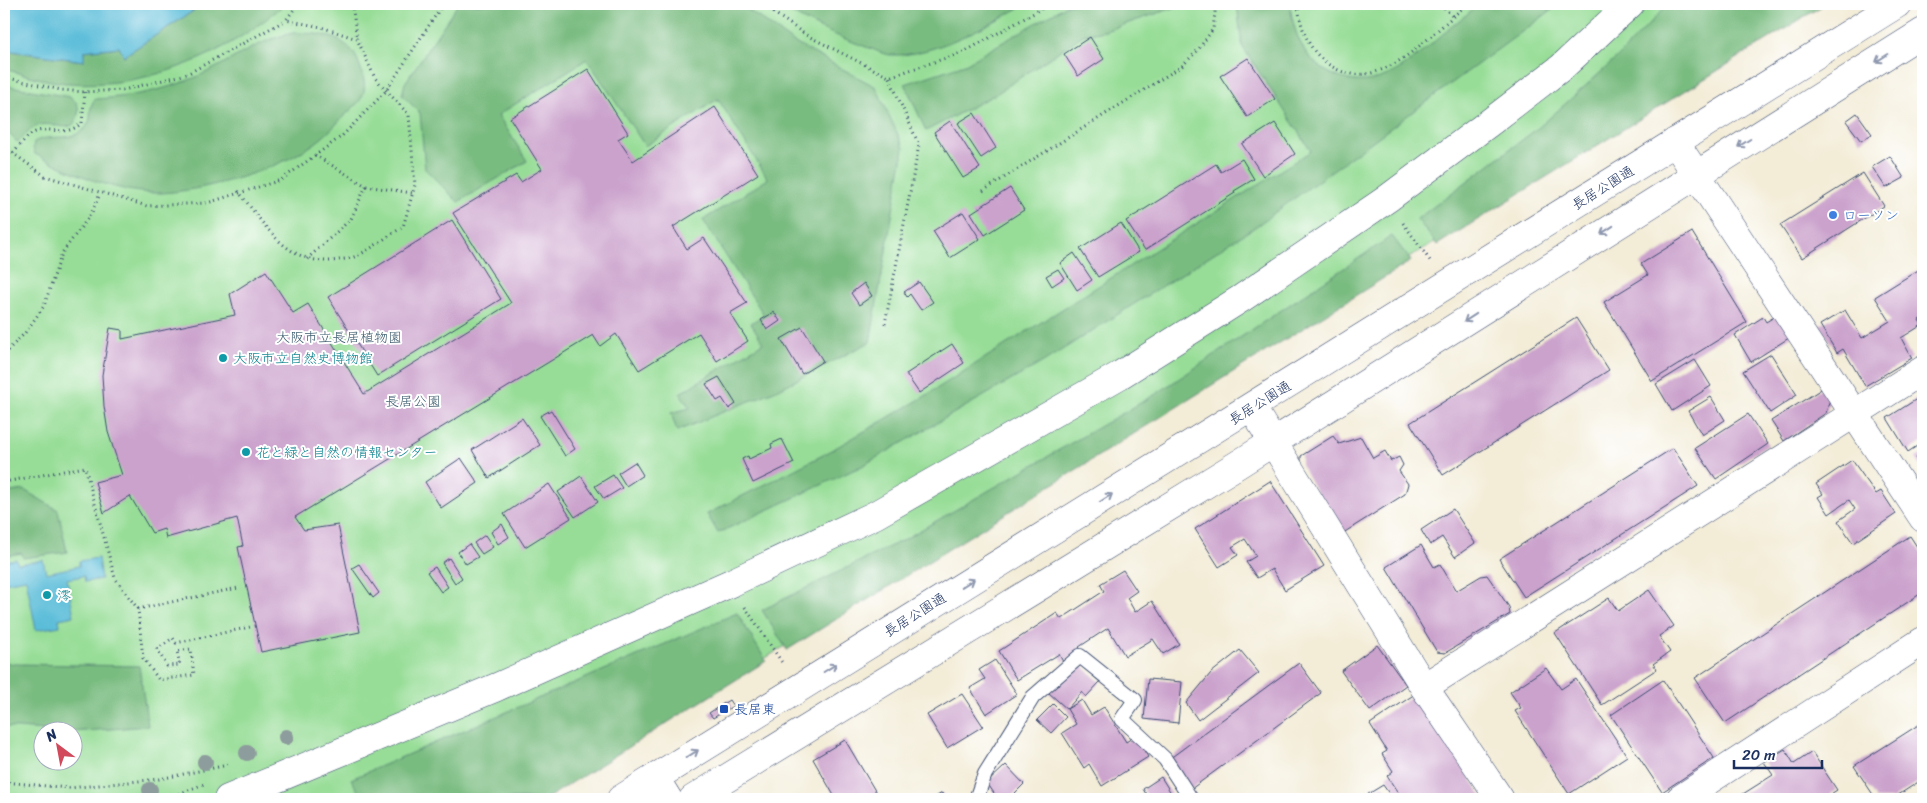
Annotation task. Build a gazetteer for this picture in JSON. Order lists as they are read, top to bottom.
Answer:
{
  "streets": {
    "main road": ["長居公園通"]
  },
  "parks": ["大阪市立長居植物園", "長居公園"],
  "places": {
    "other": [
      "ローソン",
      "大阪市立自然史博物館",
      "花と緑と自然の情報センター",
      "澪"
    ],
    "transit": ["長居東"]
  },
  "scale_bar": "20 m",
  "north": "top left"
}
